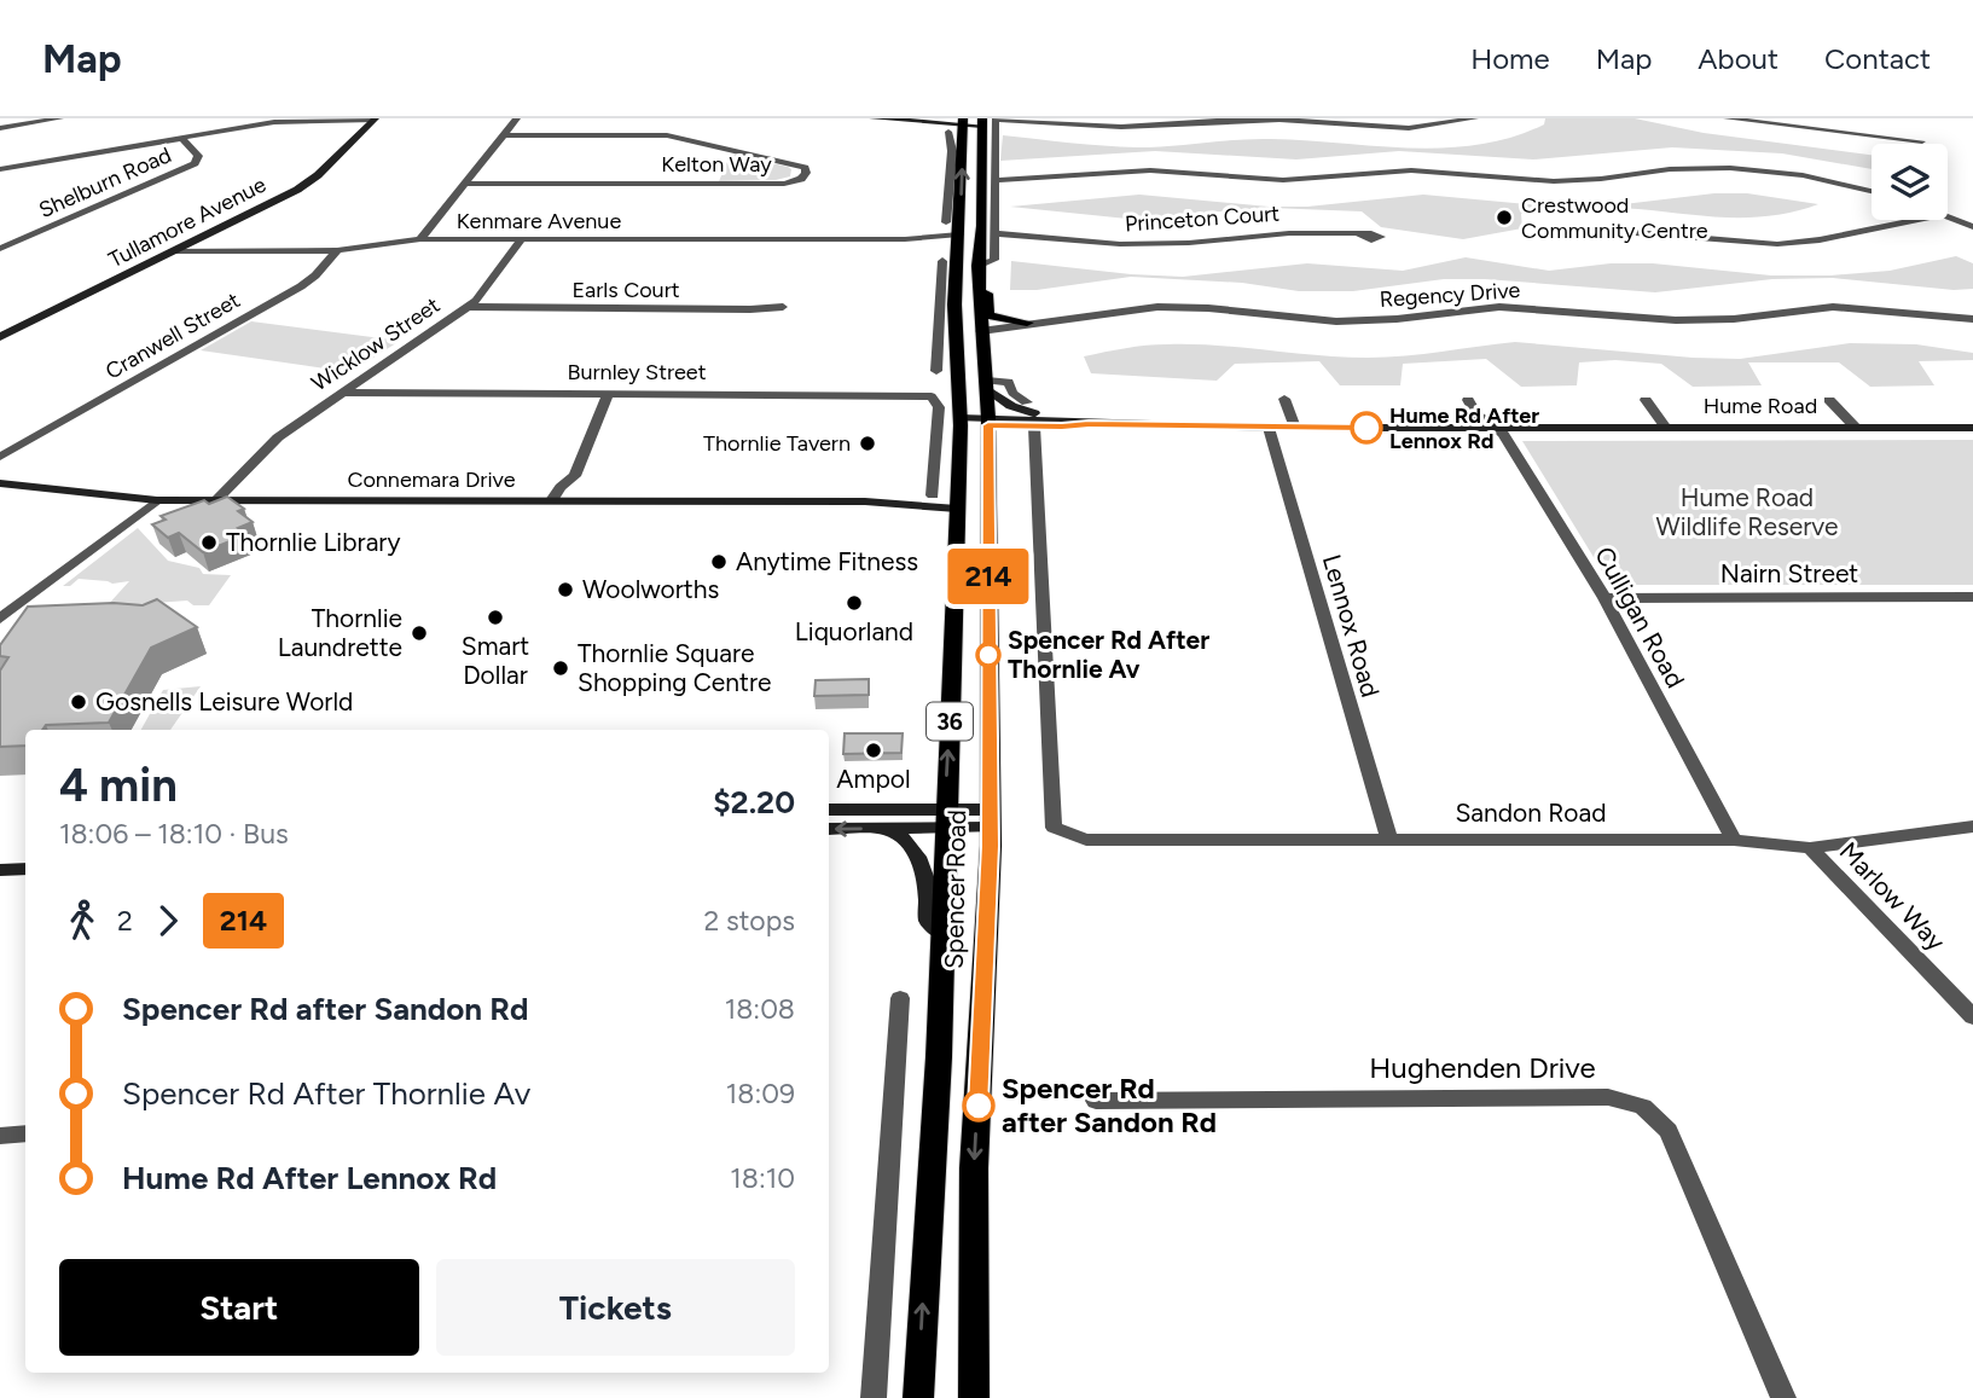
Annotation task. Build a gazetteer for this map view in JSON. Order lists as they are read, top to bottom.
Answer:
{
  "streets": {
    "main road": ["36", "Spencer Road"],
    "street": [
      "Kelton Way",
      "Shelburn Road",
      "Princeton Court",
      "Kenmare Avenue",
      "Tullamore Avenue",
      "Earls Court",
      "Regency Drive",
      "Cranwell Street",
      "Wicklow Street",
      "Burnley Street",
      "Hume Road",
      "Connemara Drive",
      "Nairn Street",
      "Culligan Road",
      "Lennox Road",
      "Sandon Road",
      "Marlow Way",
      "Hughenden Drive"
    ]
  },
  "crossings": [
    ["Kenmare Avenue", "Tullamore Avenue"],
    ["Kenmare Avenue", "Cranwell Street"],
    ["Kenmare Avenue", "Wicklow Street"],
    ["Kenmare Avenue", "Spencer Road"],
    ["Earls Court", "Wicklow Street"],
    ["Regency Drive", "Spencer Road"],
    ["Wicklow Street", "Burnley Street"],
    ["Wicklow Street", "Connemara Drive"],
    ["Hume Road", "Culligan Road"],
    ["Hume Road", "Lennox Road"],
    ["Hume Road", "Sandon Road"],
    ["Hume Road", "Spencer Road"],
    ["Connemara Drive", "Spencer Road"],
    ["Nairn Street", "Culligan Road"],
    ["Culligan Road", "Sandon Road"],
    ["Lennox Road", "Sandon Road"],
    ["Sandon Road", "Marlow Way"]
  ],
  "parks": ["Hume Road Wildlife Reserve"],
  "places": [
    "Crestwood Community Centre",
    "Hume Rd After Lennox Rd",
    "Thornlie Tavern",
    "Thornlie Library",
    "Anytime Fitness",
    "Woolworths",
    "Liquorland",
    "Smart Dollar",
    "Thornlie Laundrette",
    "Spencer Rd After Thornlie Av",
    "Thornlie Square Shopping Centre",
    "Gosnells Leisure World",
    "Ampol",
    "Spencer Rd after Sandon Rd"
  ],
  "lines": ["bus line 214"],
  "page": {
    "header": "Map",
    "nav": [
      "Home",
      "Map",
      "About",
      "Contact"
    ],
    "on_map": "214",
    "heading": ["4 min", "18:06 – 18:10 · Bus", "$2.20"],
    "legs": ["2", "214", "2 stops"],
    "list": [
      {
        "name": "Spencer Rd after Sandon Rd",
        "value": "18:08"
      },
      {
        "name": "Spencer Rd After Thornlie Av",
        "value": "18:09"
      },
      {
        "name": "Hume Rd After Lennox Rd",
        "value": "18:10"
      }
    ],
    "buttons": ["Start", "Tickets"]
  }
}
